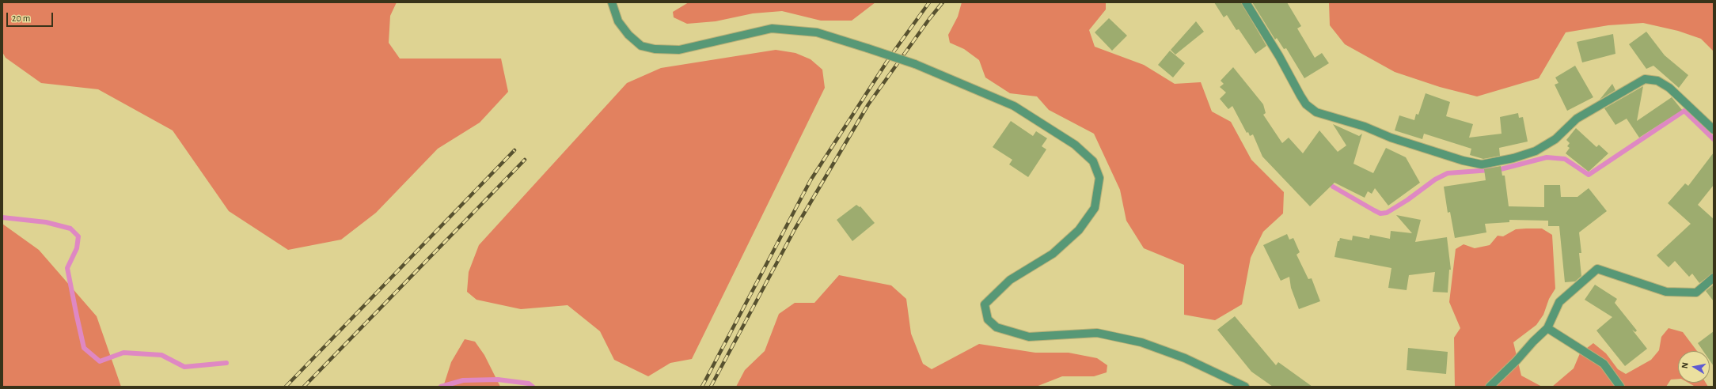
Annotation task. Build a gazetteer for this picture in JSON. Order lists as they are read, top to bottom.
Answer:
{
  "scale_bar": "20 m",
  "north": "left"
}
